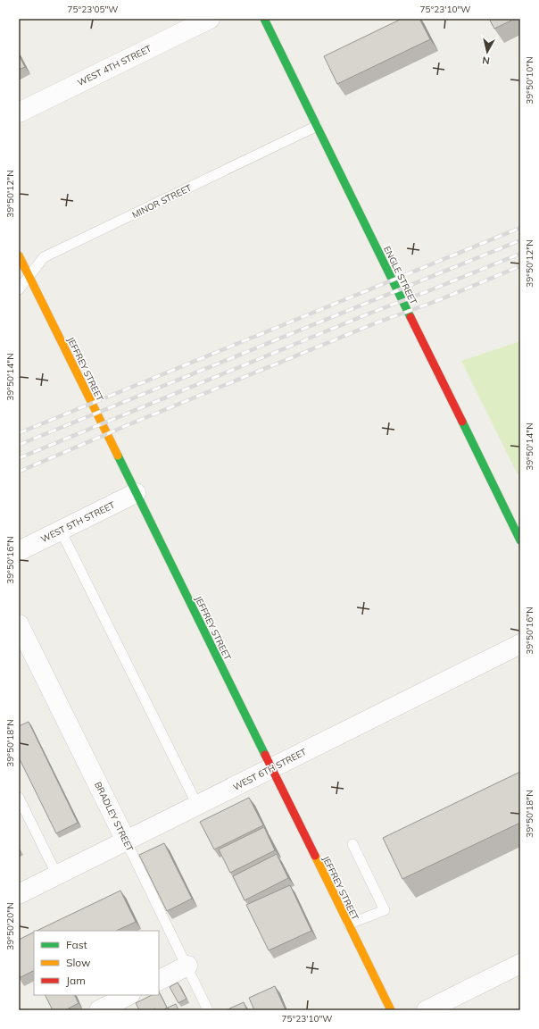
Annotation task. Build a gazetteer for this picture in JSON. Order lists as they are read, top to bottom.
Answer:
{
  "streets": {
    "street": [
      "WEST 4TH STREET",
      "ENGLE STREET",
      "JEFFREY STREET",
      "WEST 5TH STREET",
      "WEST 6TH STREET",
      "BRADLEY STREET"
    ],
    "lane": ["MINOR STREET"]
  },
  "crossings": [
    ["MINOR STREET", "ENGLE STREET"],
    ["MINOR STREET", "JEFFREY STREET"],
    ["JEFFREY STREET", "WEST 5TH STREET"],
    ["JEFFREY STREET", "WEST 6TH STREET"],
    ["WEST 6TH STREET", "BRADLEY STREET"]
  ],
  "legend": ["Fast", "Slow", "Jam"],
  "north": "bottom",
  "coordinates": [
    "75°23'05\"W",
    "75°23'10\"W",
    "39°50'10\"N",
    "39°50'12\"N",
    "39°50'14\"N",
    "39°50'16\"N",
    "39°50'18\"N",
    "39°50'20\"N"
  ]
}
